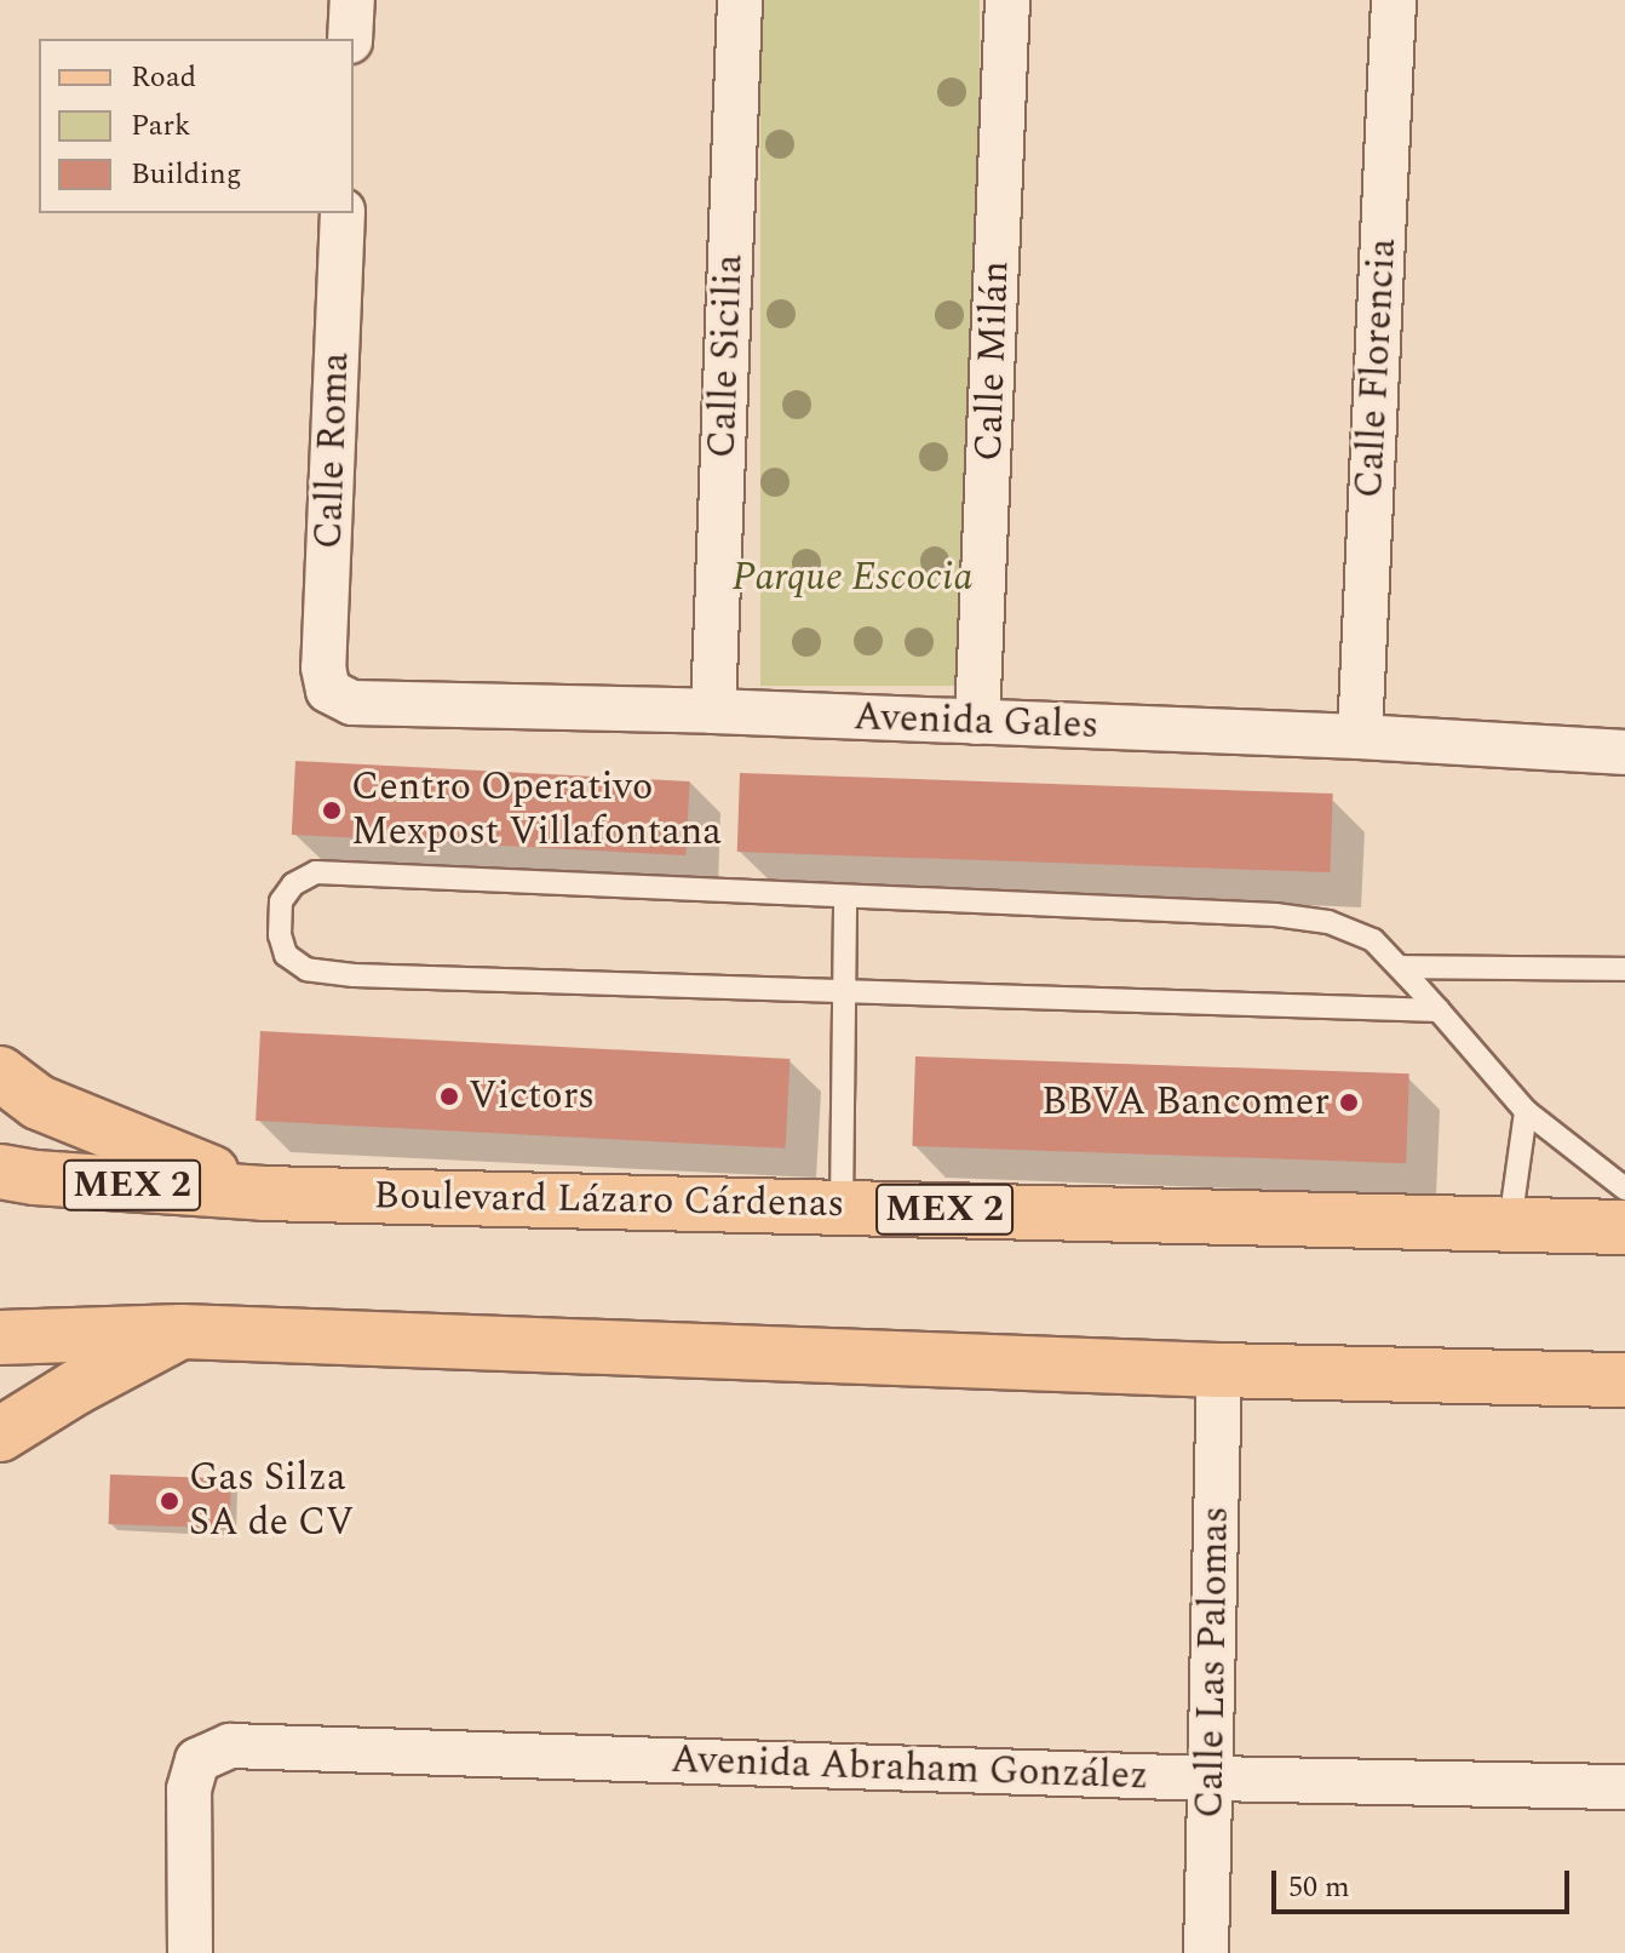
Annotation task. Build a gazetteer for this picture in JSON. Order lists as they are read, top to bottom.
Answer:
{
  "streets": {
    "main road": ["MEX 2", "Boulevard Lázaro Cárdenas"],
    "street": [
      "Calle Sicilia",
      "Calle Milán",
      "Calle Florencia",
      "Calle Roma",
      "Avenida Gales",
      "Calle Las Palomas",
      "Avenida Abraham González"
    ]
  },
  "crossings": [
    ["Calle Sicilia", "Avenida Gales"],
    ["Calle Milán", "Avenida Gales"],
    ["Calle Florencia", "Avenida Gales"],
    ["Calle Roma", "Avenida Gales"],
    ["Calle Las Palomas", "Avenida Abraham González"]
  ],
  "parks": ["Parque Escocia"],
  "places": [
    "Centro Operativo Mexpost Villafontana",
    "Victors",
    "BBVA Bancomer",
    "Gas Silza SA de CV"
  ],
  "legend": ["Road", "Park", "Building"],
  "scale_bar": "50 m"
}
